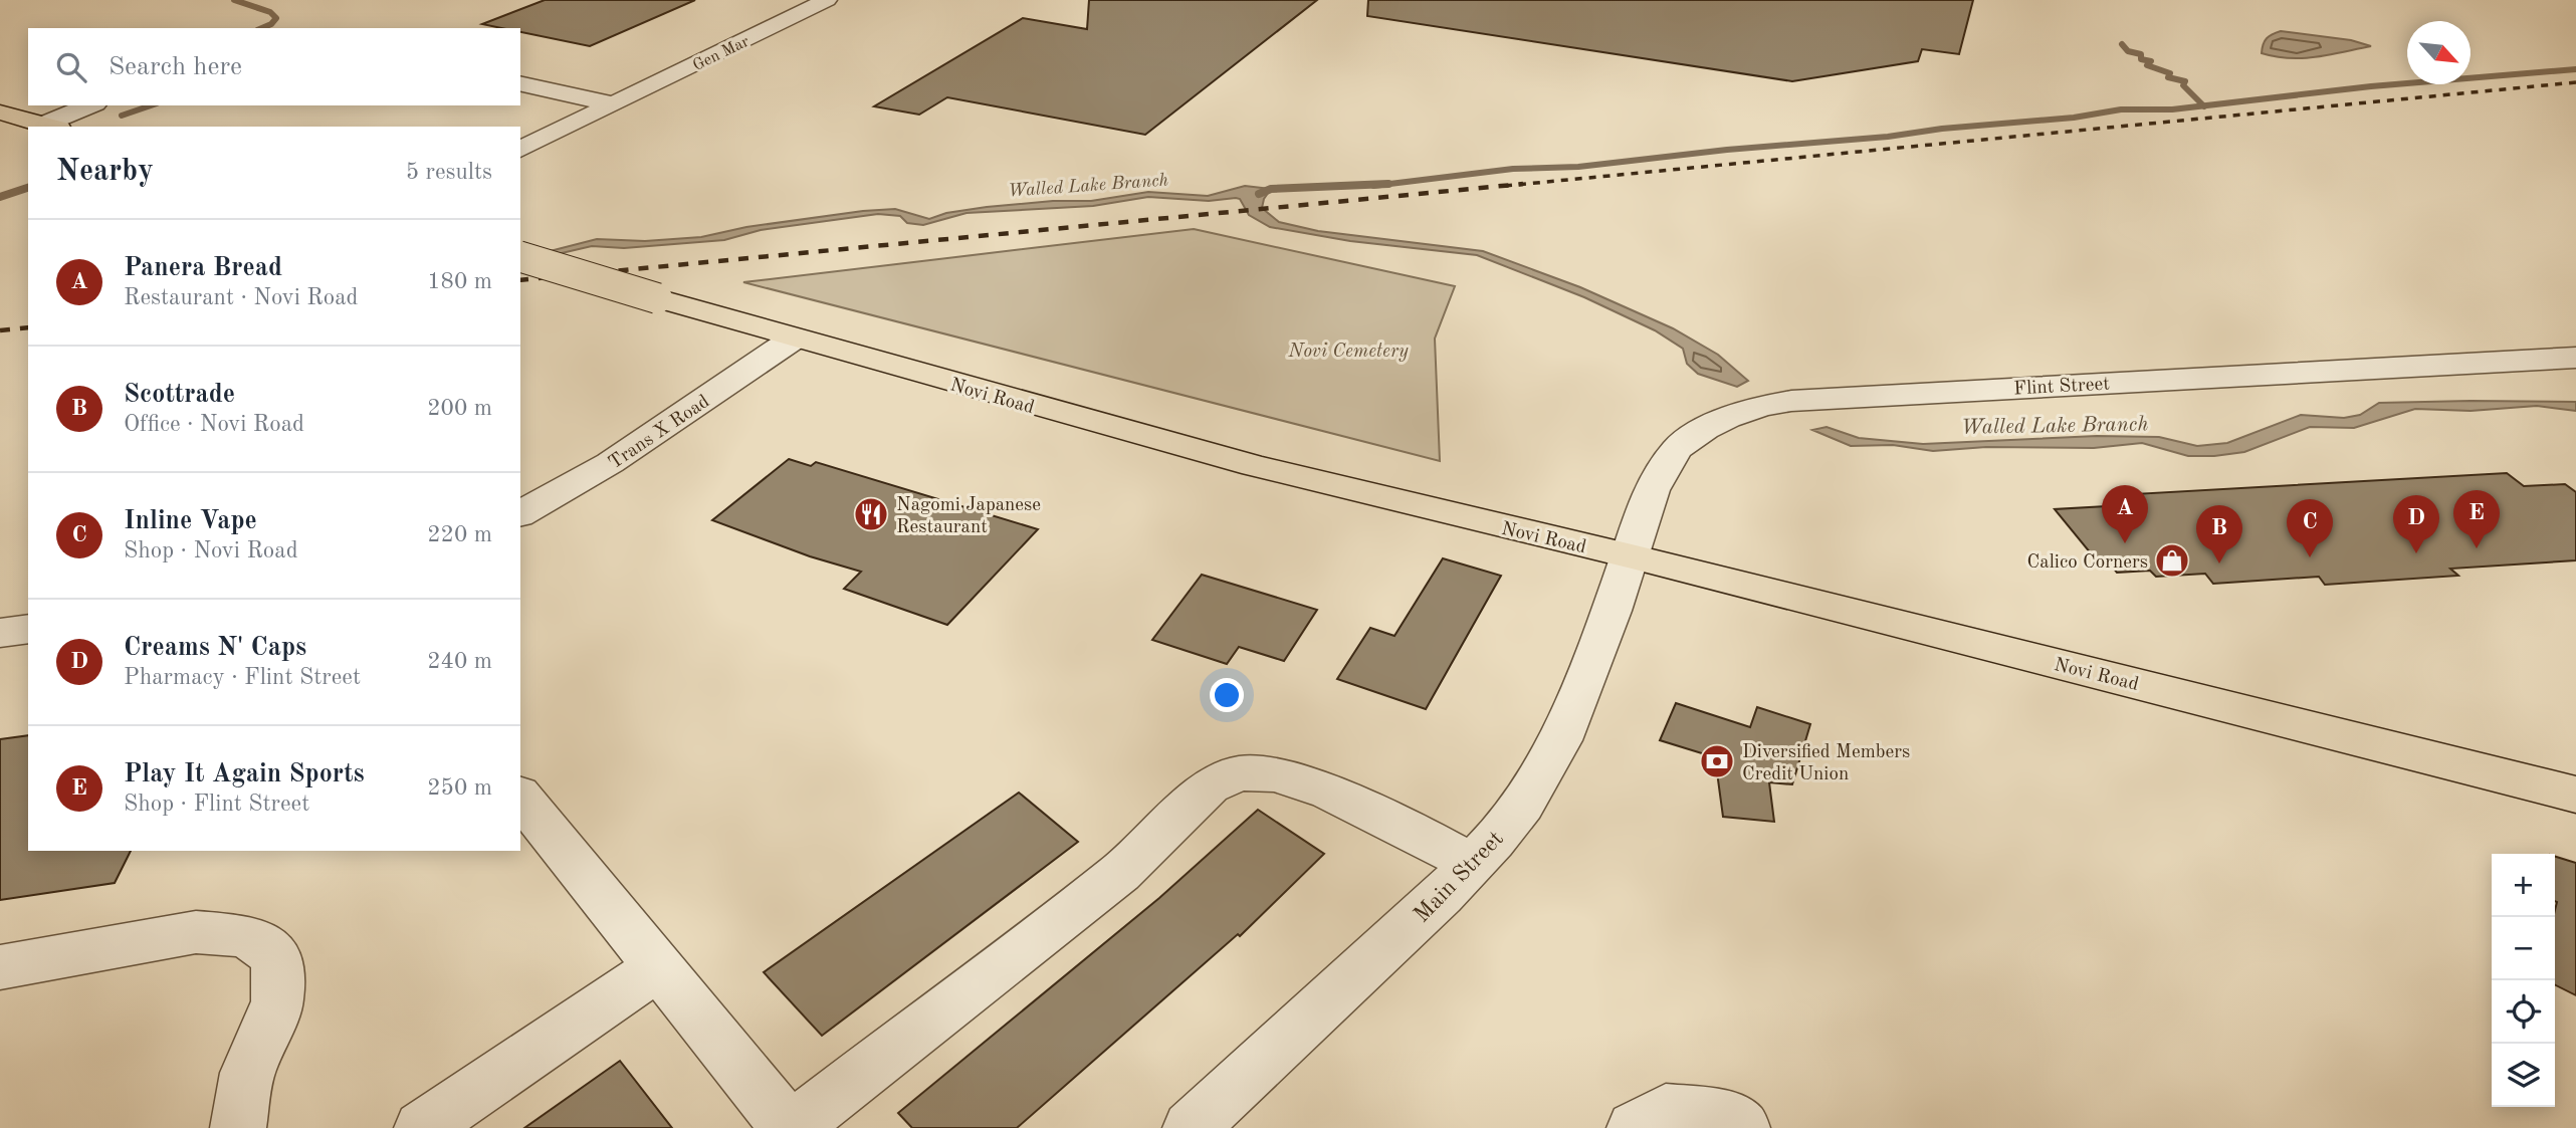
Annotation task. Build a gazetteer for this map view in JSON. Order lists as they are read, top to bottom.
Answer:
{
  "streets": {
    "main road": ["Novi Road"],
    "street": [
      "Gen Mar",
      "Flint Street",
      "Trans X Road",
      "Main Street"
    ]
  },
  "crossings": [
    ["Flint Street", "Novi Road"],
    ["Flint Street", "Main Street"],
    ["Novi Road", "Trans X Road"],
    ["Novi Road", "Main Street"]
  ],
  "water": ["Walled Lake Branch"],
  "parks": ["Novi Cemetery"],
  "places": {
    "restaurant": ["Nagomi Japanese Restaurant"],
    "shop": ["Calico Corners"],
    "bank": ["Diversified Members Credit Union"]
  },
  "north": "bottom right",
  "page": {
    "search": "Search here",
    "heading": ["Nearby", "5 results"],
    "list": [
      {
        "mark": "A",
        "name": "Panera Bread",
        "note": "Restaurant · Novi Road",
        "value": "180 m"
      },
      {
        "mark": "B",
        "name": "Scottrade",
        "note": "Office · Novi Road",
        "value": "200 m"
      },
      {
        "mark": "C",
        "name": "Inline Vape",
        "note": "Shop · Novi Road",
        "value": "220 m"
      },
      {
        "mark": "D",
        "name": "Creams N' Caps",
        "note": "Pharmacy · Flint Street",
        "value": "240 m"
      },
      {
        "mark": "E",
        "name": "Play It Again Sports",
        "note": "Shop · Flint Street",
        "value": "250 m"
      }
    ],
    "pins": [
      "A",
      "E",
      "D",
      "C",
      "B"
    ],
    "map_buttons": ["+", "−"]
  }
}
